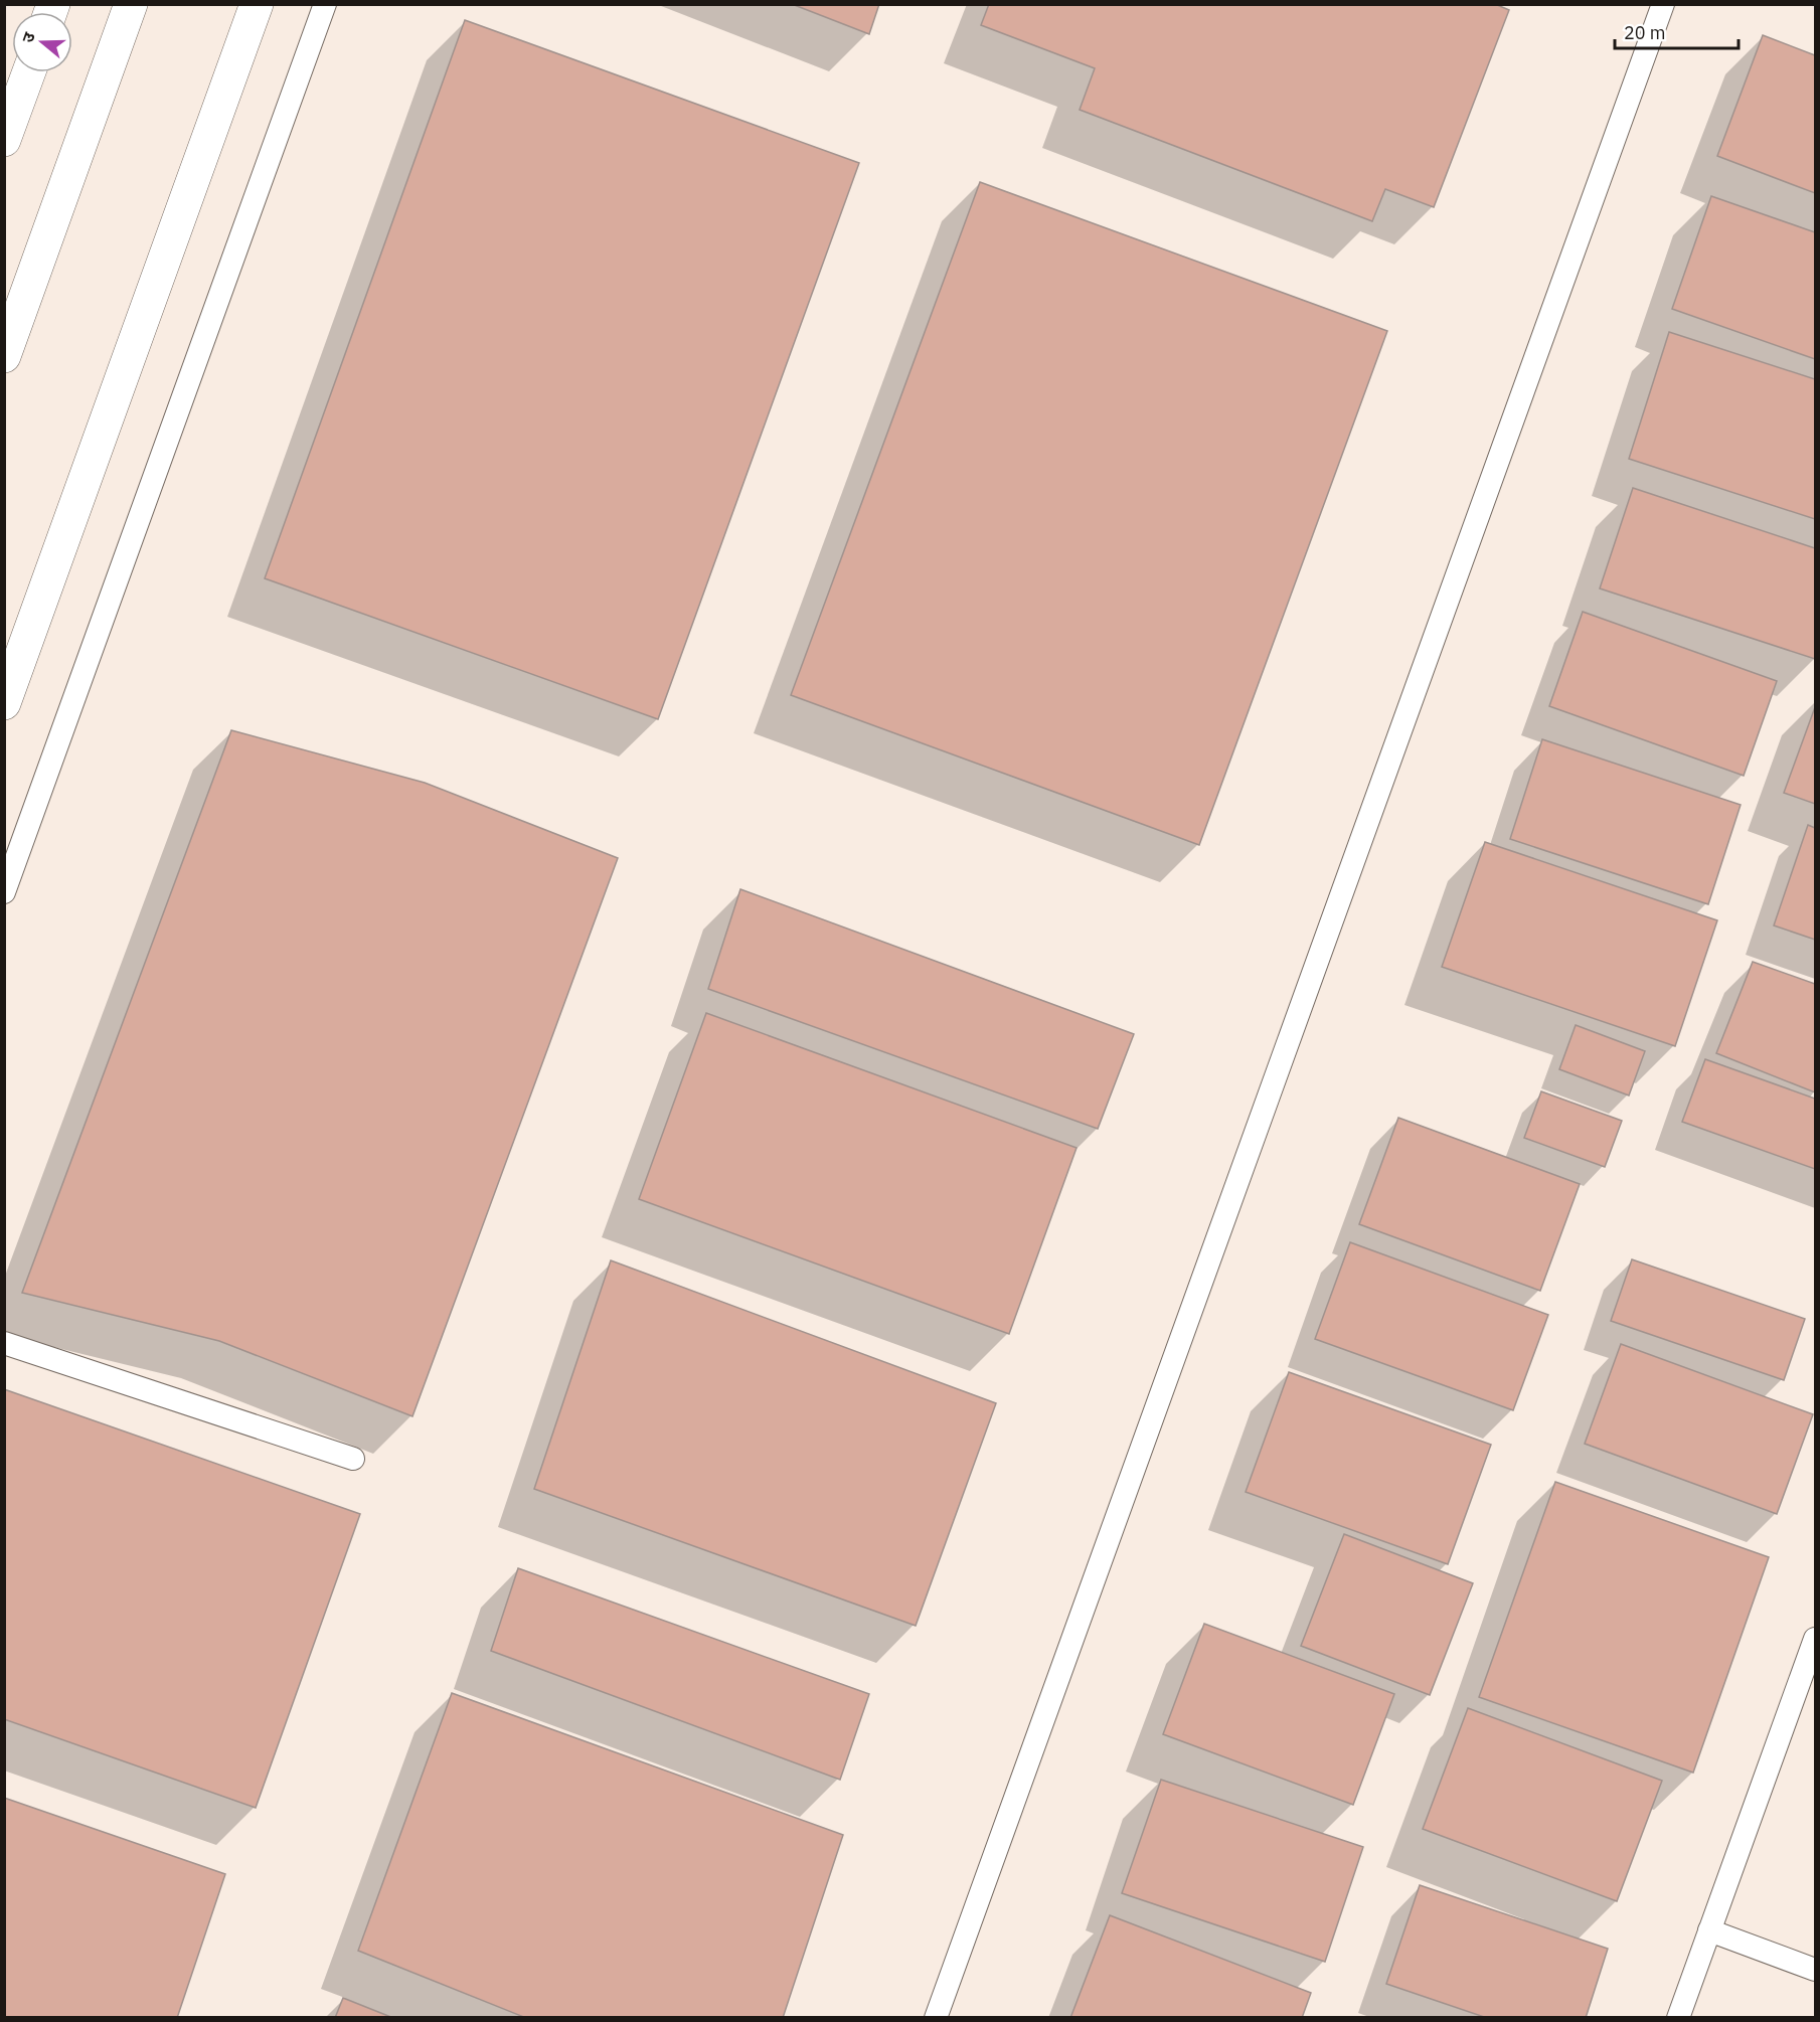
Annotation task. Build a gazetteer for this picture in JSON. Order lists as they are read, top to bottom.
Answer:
{
  "scale_bar": "20 m",
  "north": "left"
}
